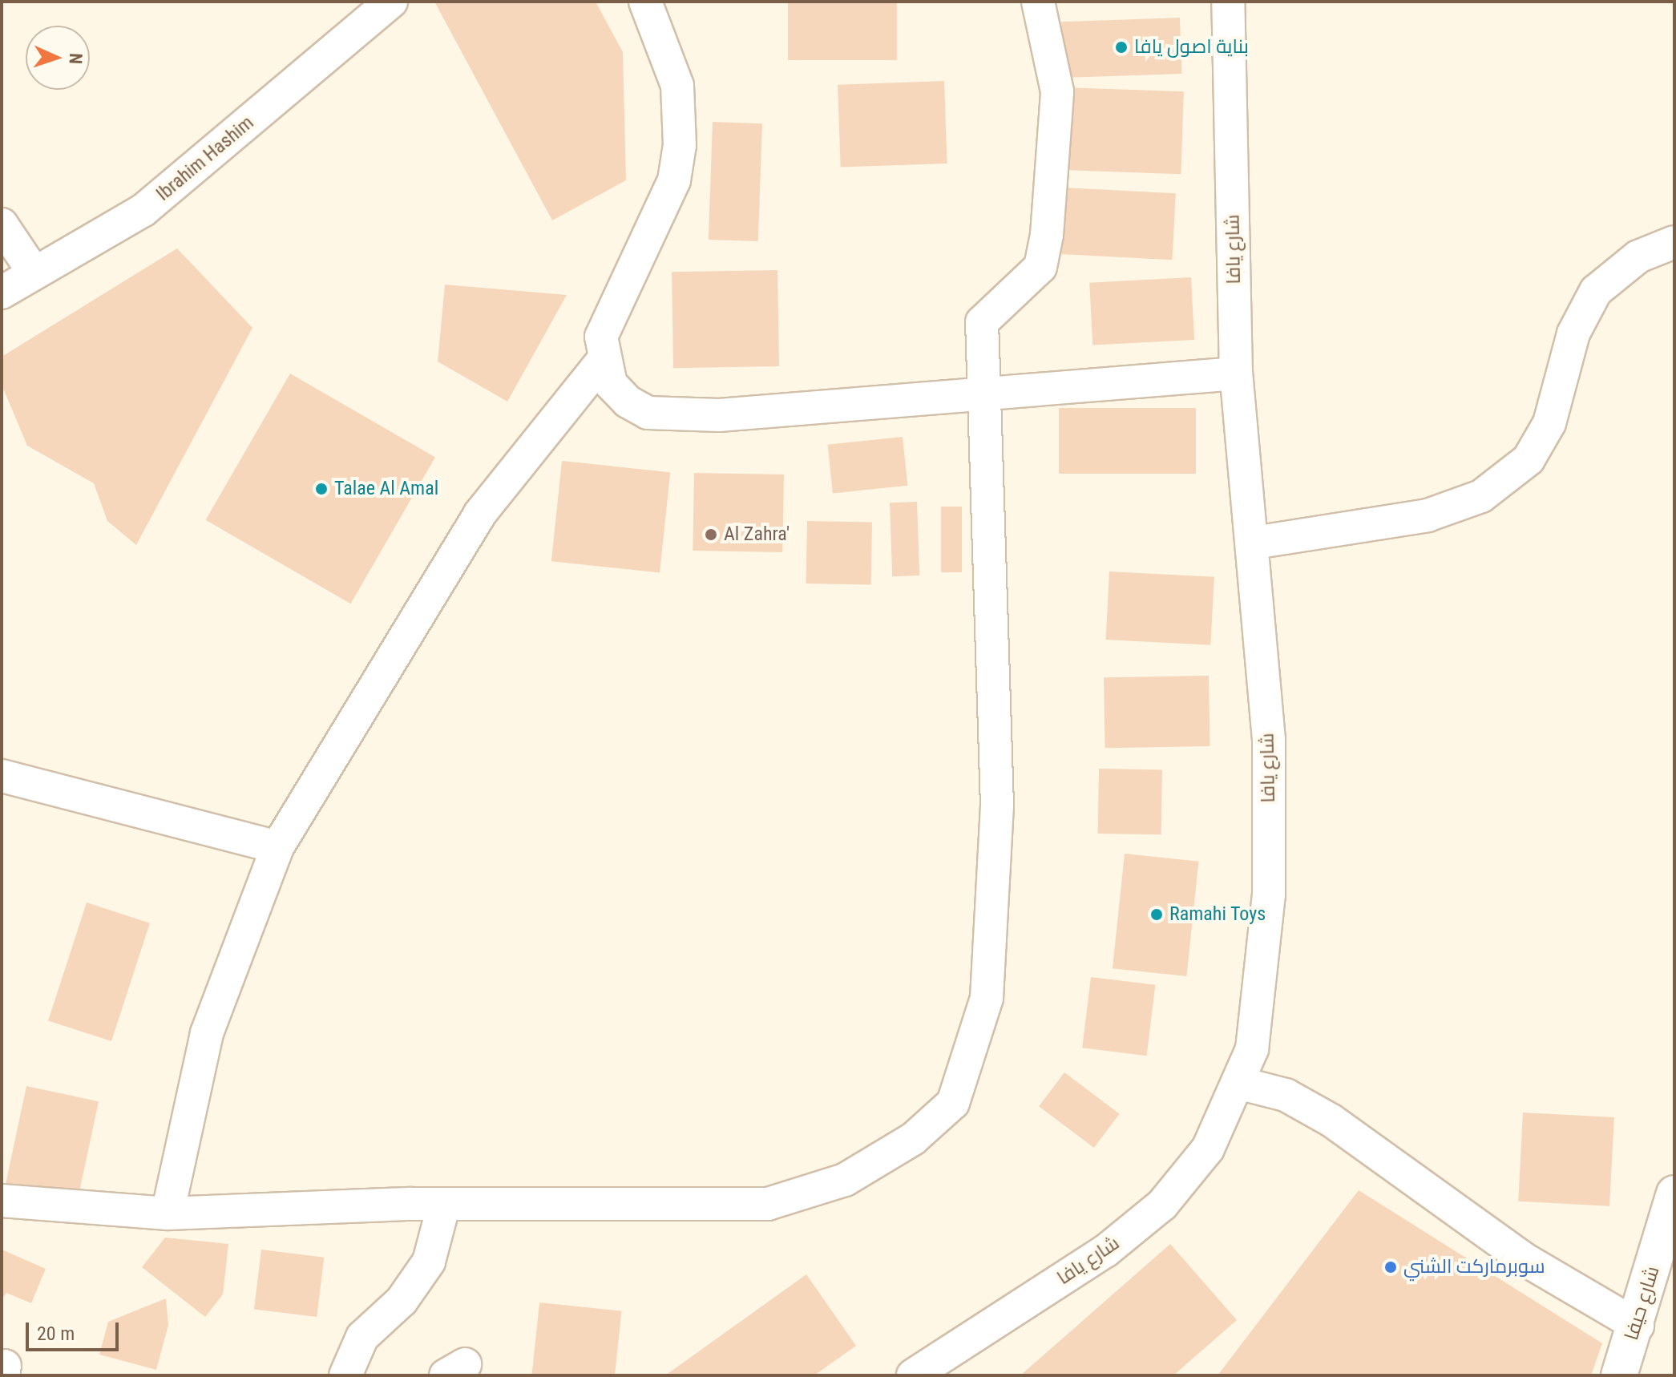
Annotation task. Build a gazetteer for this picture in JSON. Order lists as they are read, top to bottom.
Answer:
{
  "streets": {
    "main road": ["شارع حيفا"],
    "street": ["Ibrahim Hashim", "شارع يافا"]
  },
  "places": [
    "بناية اصول يافا",
    "Talae Al Amal",
    "Al Zahra'",
    "Ramahi Toys",
    "سوبرماركت الشني"
  ],
  "scale_bar": "20 m",
  "north": "right"
}
